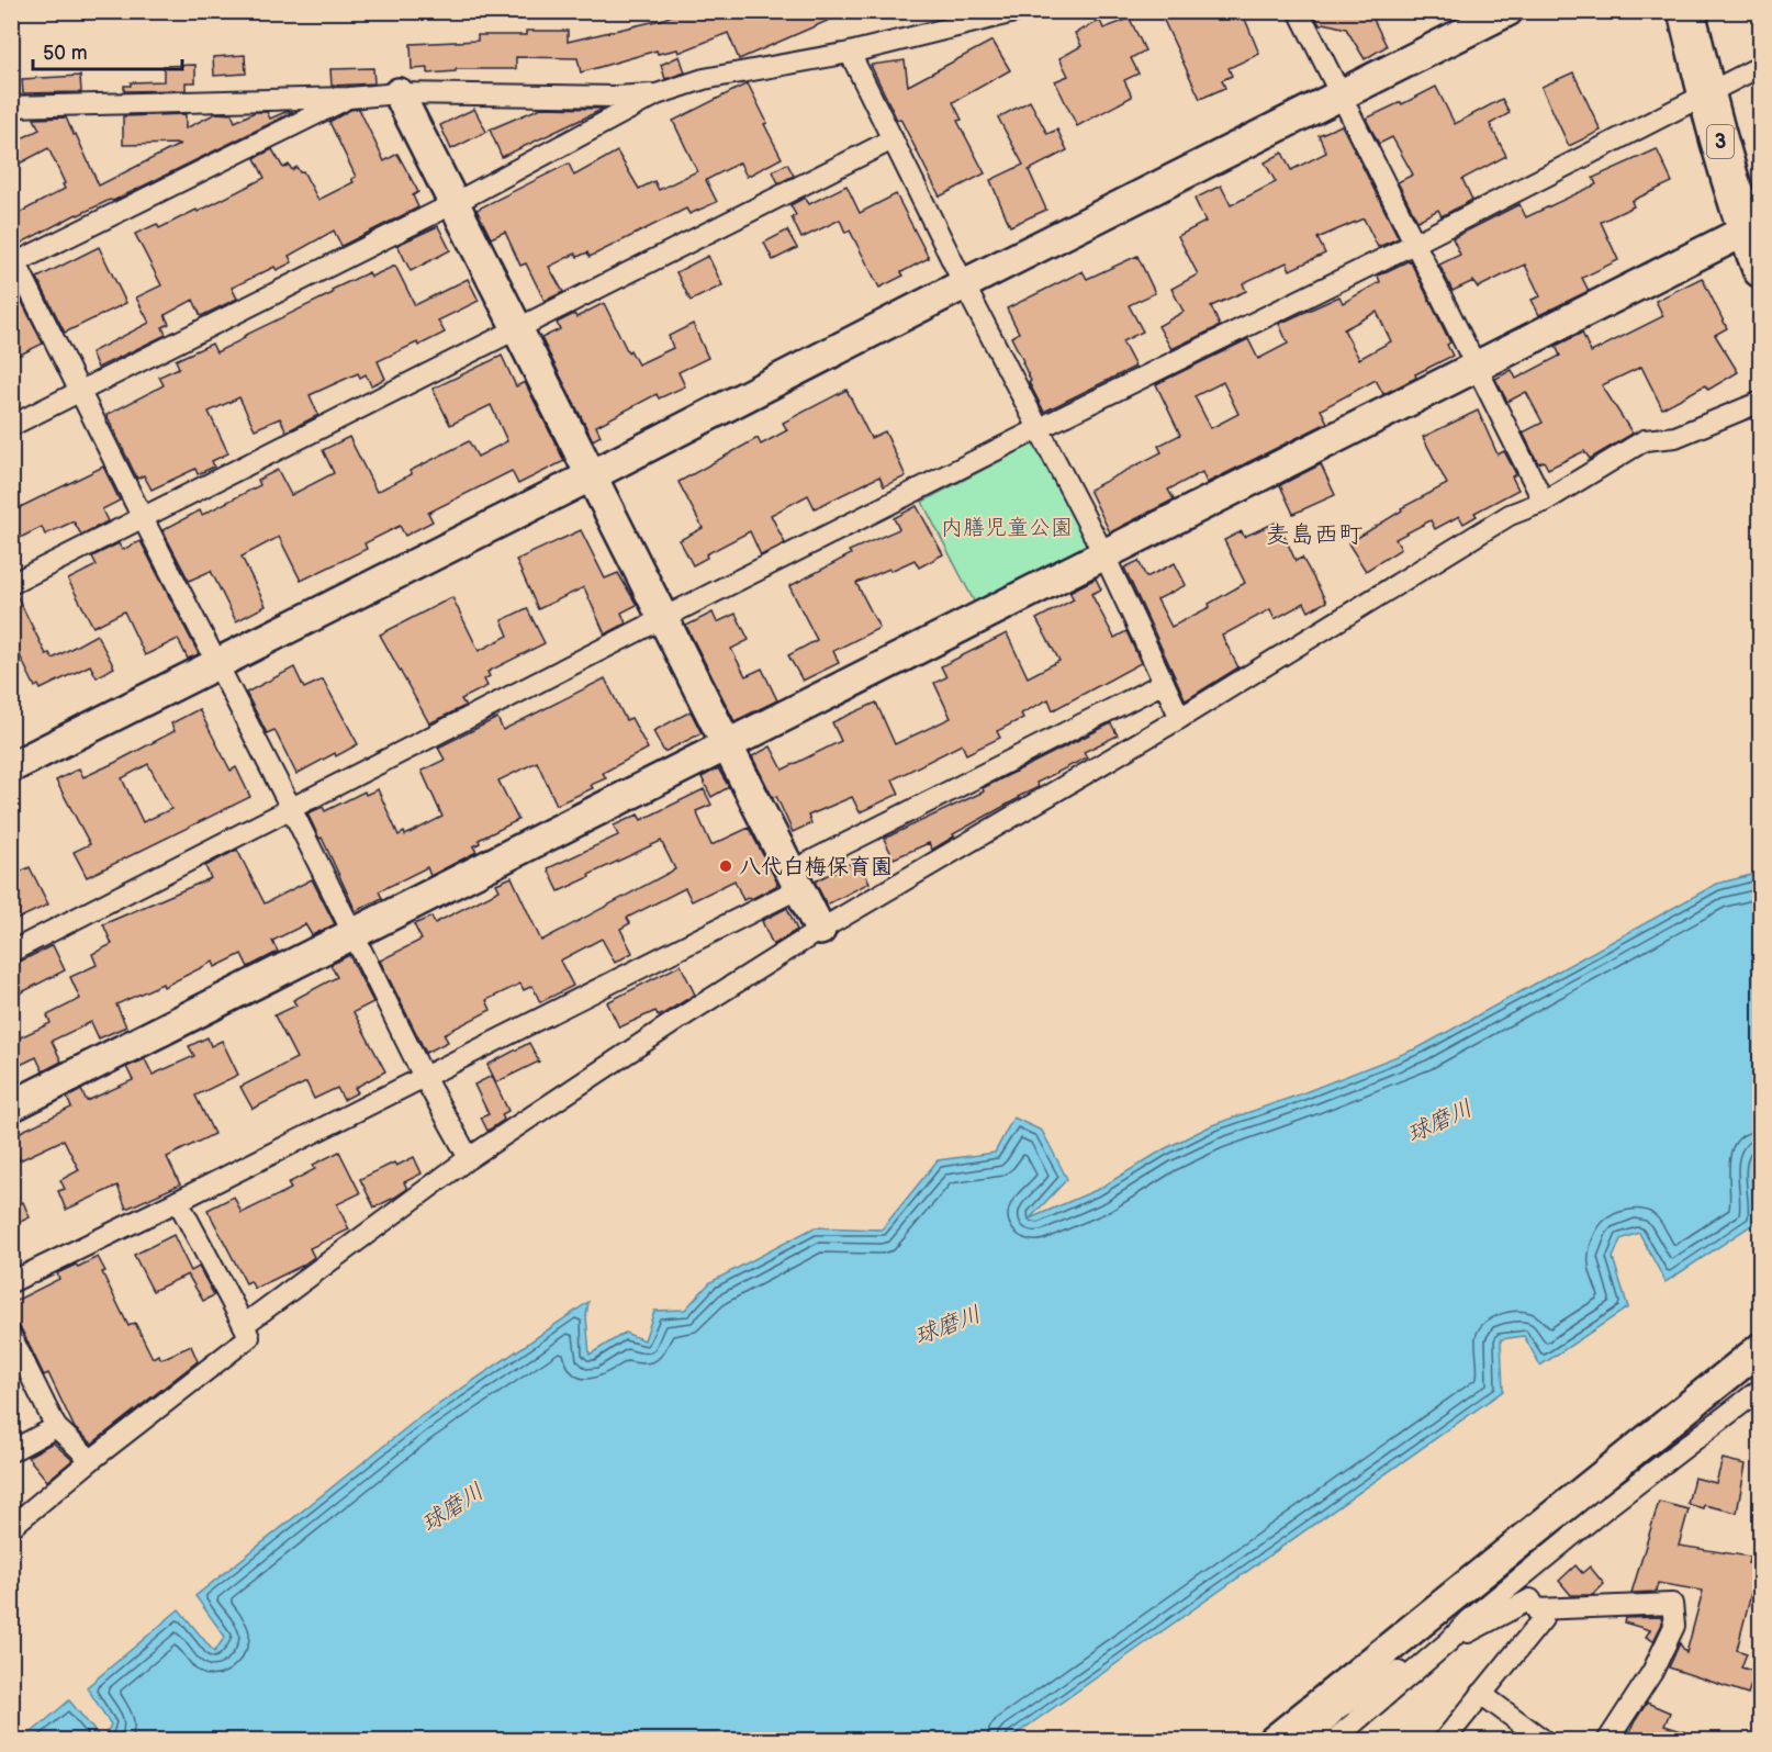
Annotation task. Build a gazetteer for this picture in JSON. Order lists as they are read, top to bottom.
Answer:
{
  "streets": {
    "highway": ["3"]
  },
  "districts": ["麦島西町"],
  "water": ["球磨川"],
  "parks": ["内膳児童公園"],
  "places": ["八代白梅保育園"],
  "scale_bar": "50 m"
}
